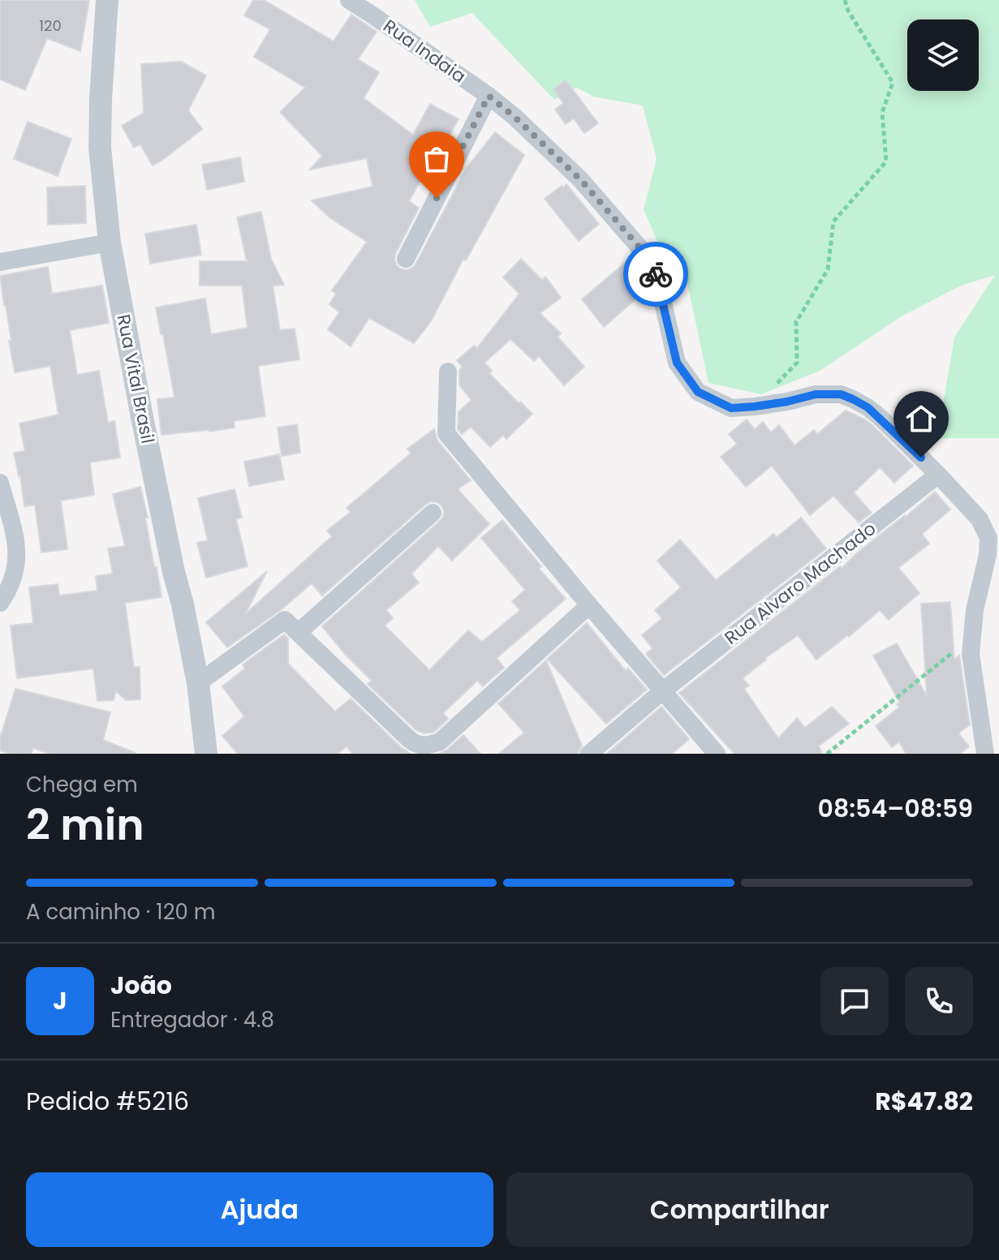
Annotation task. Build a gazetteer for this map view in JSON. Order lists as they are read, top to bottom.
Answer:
{
  "streets": {
    "street": ["Rua Indaia", "Rua Vital Brasil", "Rua Alvaro Machado"]
  },
  "crossings": [
    ["Rua Indaia", "Rua Alvaro Machado"]
  ],
  "house_numbers": ["120"],
  "page": {
    "heading": ["2 min", "Chega em", "08:54–08:59"],
    "panel": [
      "João",
      "Entregador · 4.8",
      "Pedido #5216",
      "R$47.82"
    ],
    "bar": "A caminho · 120 m",
    "round": "J",
    "buttons": ["Ajuda", "Compartilhar"]
  }
}
